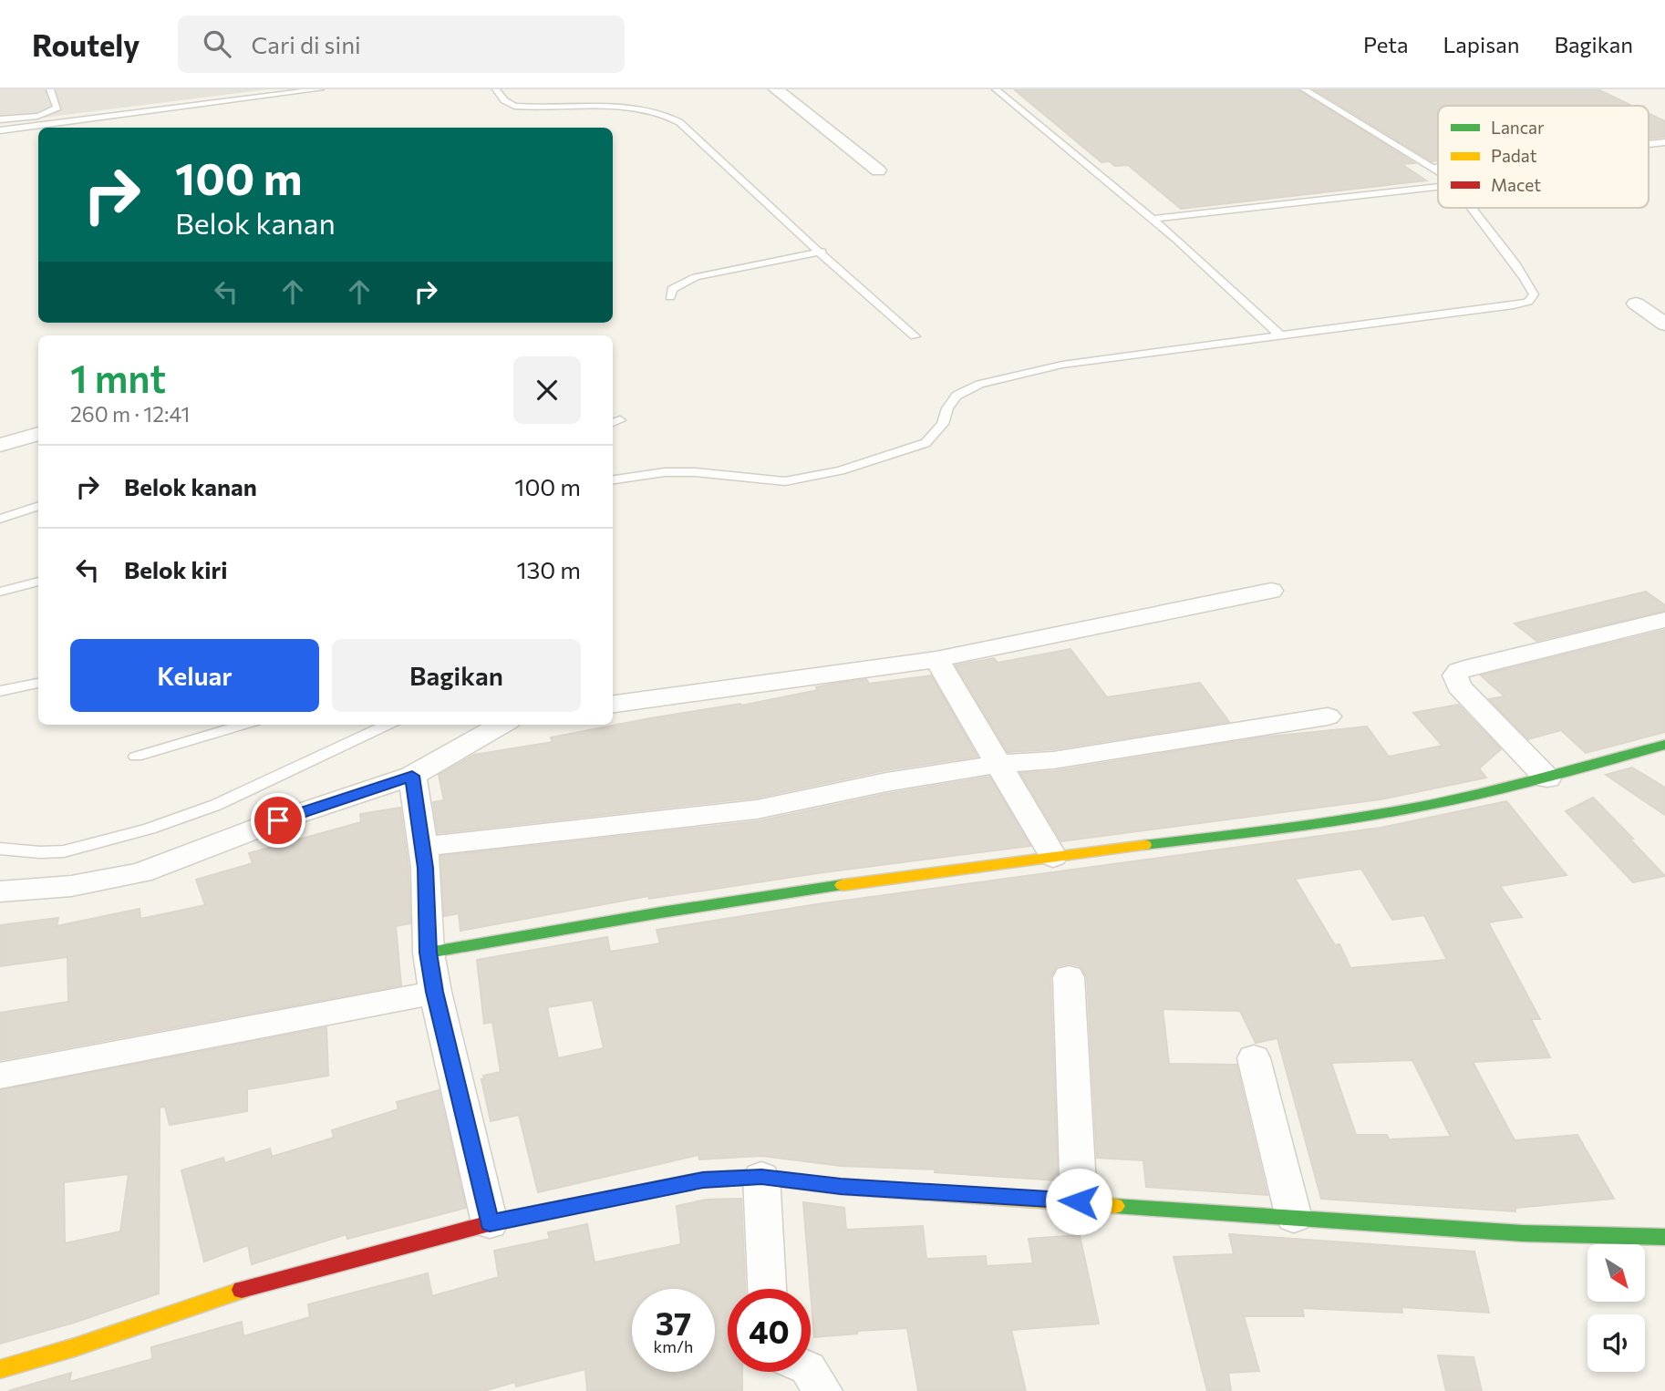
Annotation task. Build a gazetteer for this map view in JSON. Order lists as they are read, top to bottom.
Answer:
{
  "legend": ["Lancar", "Padat", "Macet"],
  "north": "bottom right",
  "page": {
    "header": "Routely",
    "search": "Cari di sini",
    "nav": ["Peta", "Lapisan", "Bagikan"],
    "turn": ["100 m", "Belok kanan"],
    "heading": ["1 mnt", "260 m · 12:41"],
    "list": [
      {
        "name": "Belok kanan",
        "value": "100 m"
      },
      {
        "name": "Belok kiri",
        "value": "130 m"
      }
    ],
    "buttons": ["Keluar", "Bagikan"],
    "speed": "37 km/h",
    "limit": "40"
  }
}
